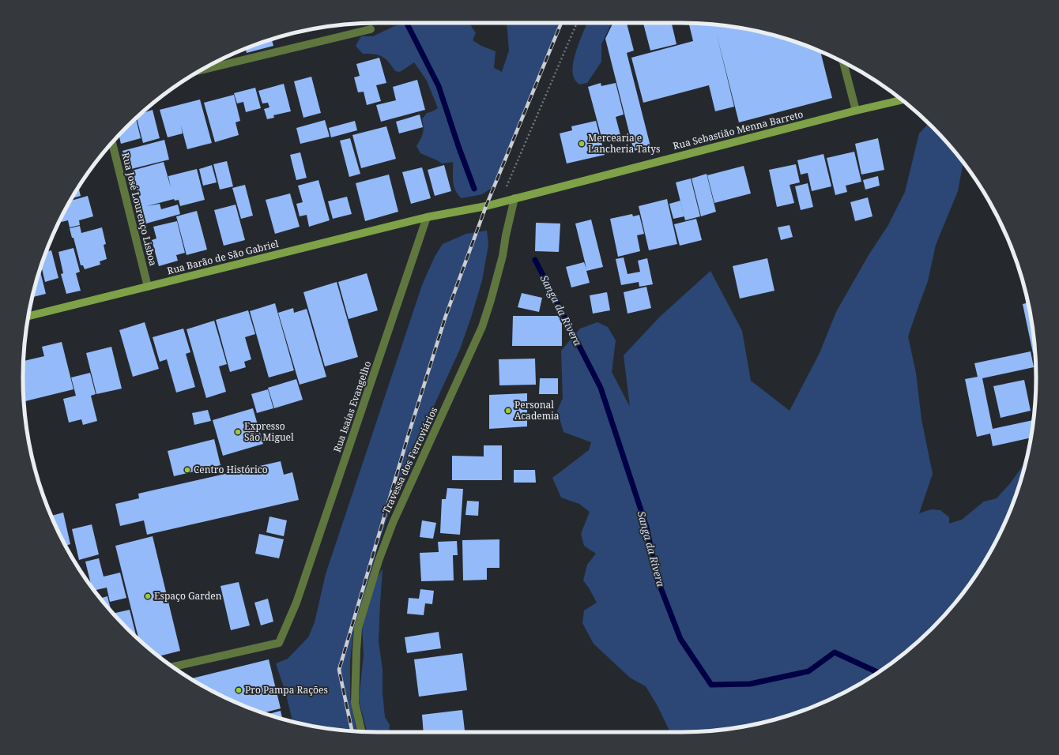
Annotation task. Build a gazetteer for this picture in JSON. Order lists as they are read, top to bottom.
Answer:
{
  "streets": {
    "main road": ["Rua Sebastião Menna Barreto", "Rua Barão de São Gabriel"],
    "street": ["Rua José Lourenço Lisboa", "Rua Isaías Evangelho", "Travessa dos Ferroviários"]
  },
  "crossings": [
    ["Rua Sebastião Menna Barreto", "Rua Barão de São Gabriel"],
    ["Rua Sebastião Menna Barreto", "Rua Isaías Evangelho"],
    ["Rua Sebastião Menna Barreto", "Travessa dos Ferroviários"],
    ["Rua José Lourenço Lisboa", "Rua Barão de São Gabriel"],
    ["Rua Barão de São Gabriel", "Rua Isaías Evangelho"]
  ],
  "water": ["Sanga da Rivera"],
  "places": [
    "Mercearia e Lancheria Tatys",
    "Personal Academia",
    "Expresso São Miguel",
    "Centro Histórico",
    "Espaço Garden",
    "Pro Pampa Rações"
  ]
}
